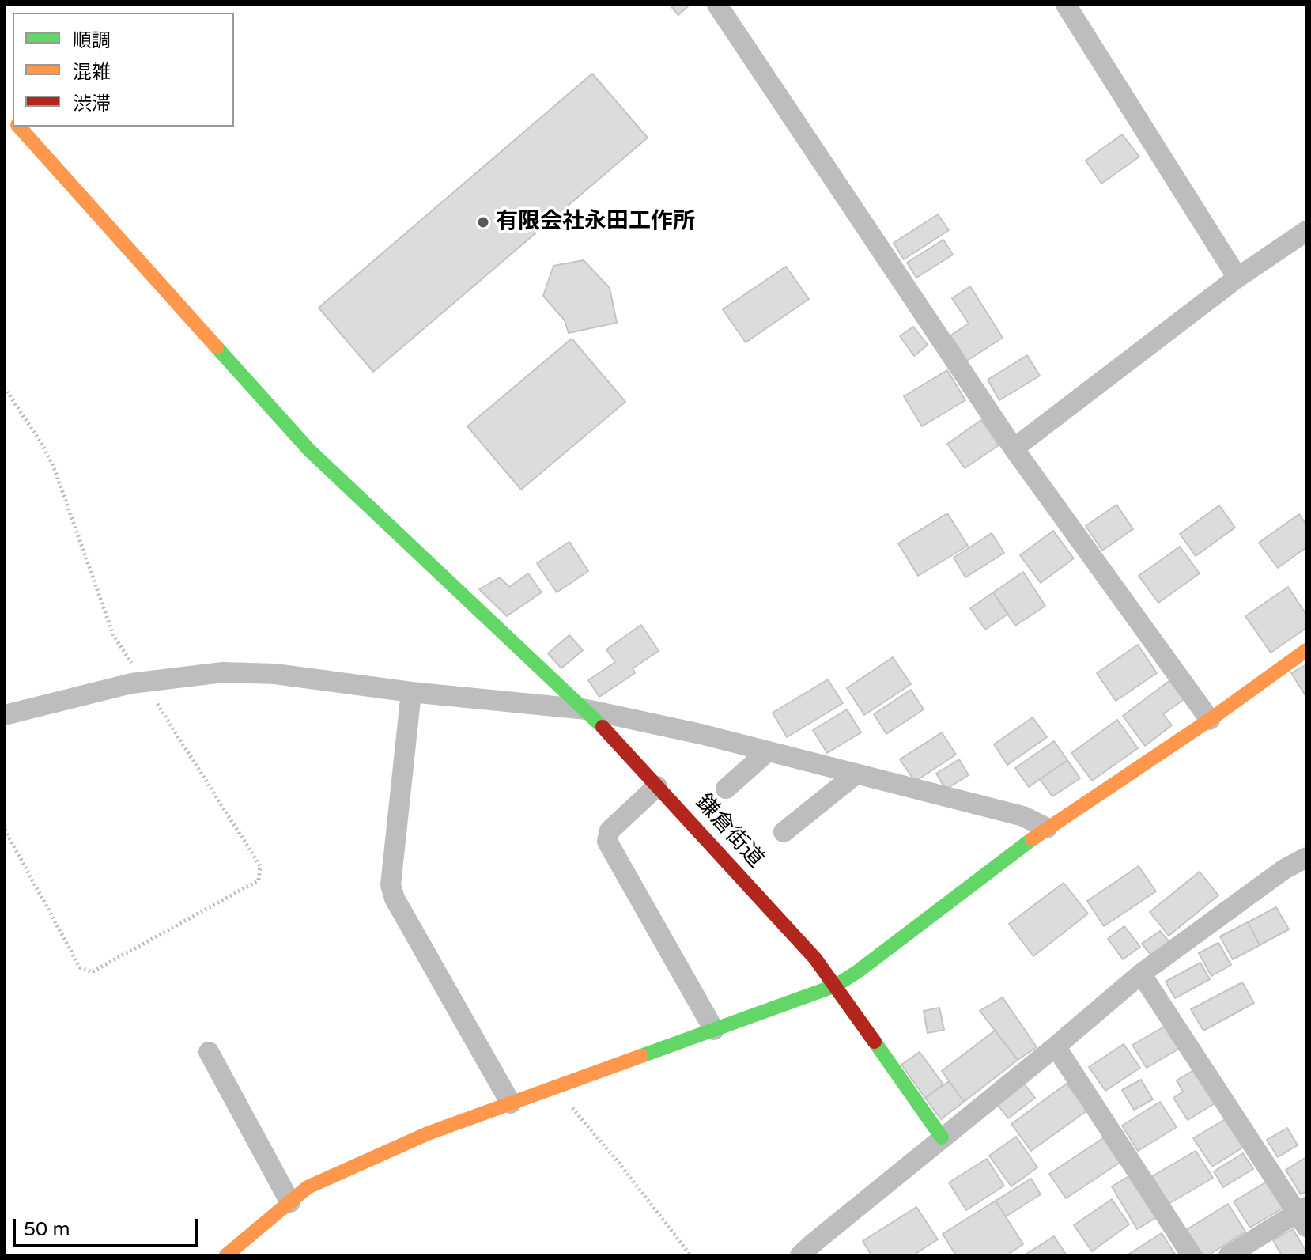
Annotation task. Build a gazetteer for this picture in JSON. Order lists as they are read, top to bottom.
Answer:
{
  "streets": {
    "street": ["鎌倉街道"]
  },
  "places": ["有限会社永田工作所"],
  "legend": ["順調", "混雑", "渋滞"],
  "scale_bar": "50 m"
}
